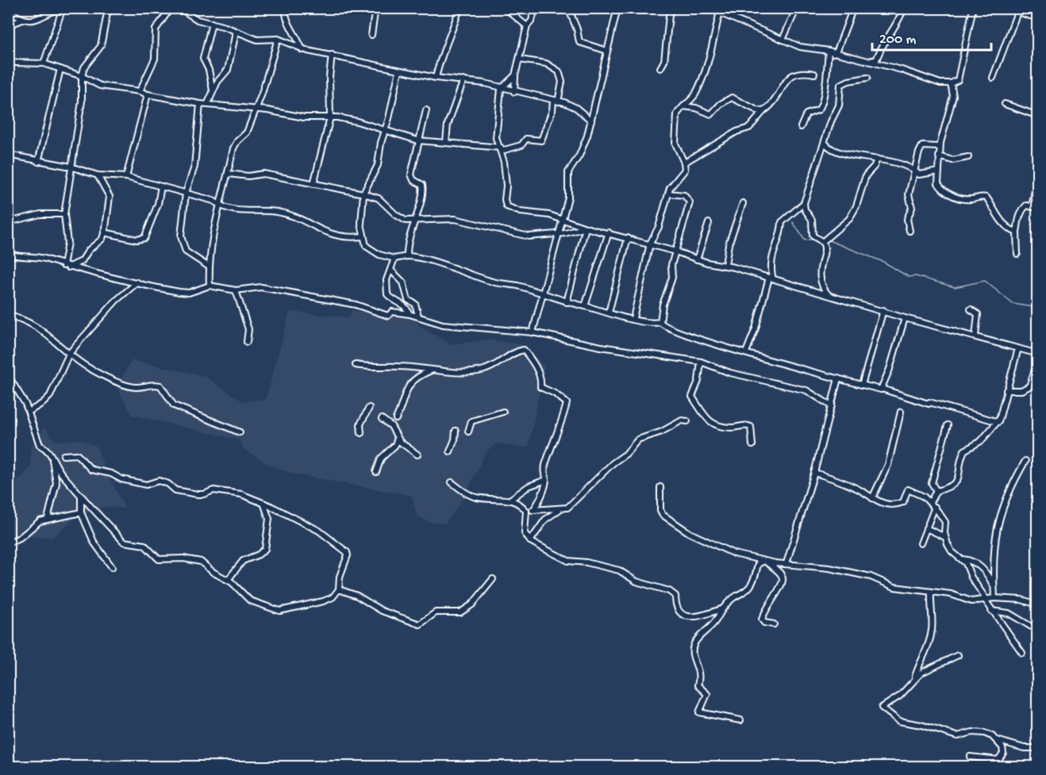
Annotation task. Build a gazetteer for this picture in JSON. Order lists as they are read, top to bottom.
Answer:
{
  "scale_bar": "200 m"
}
